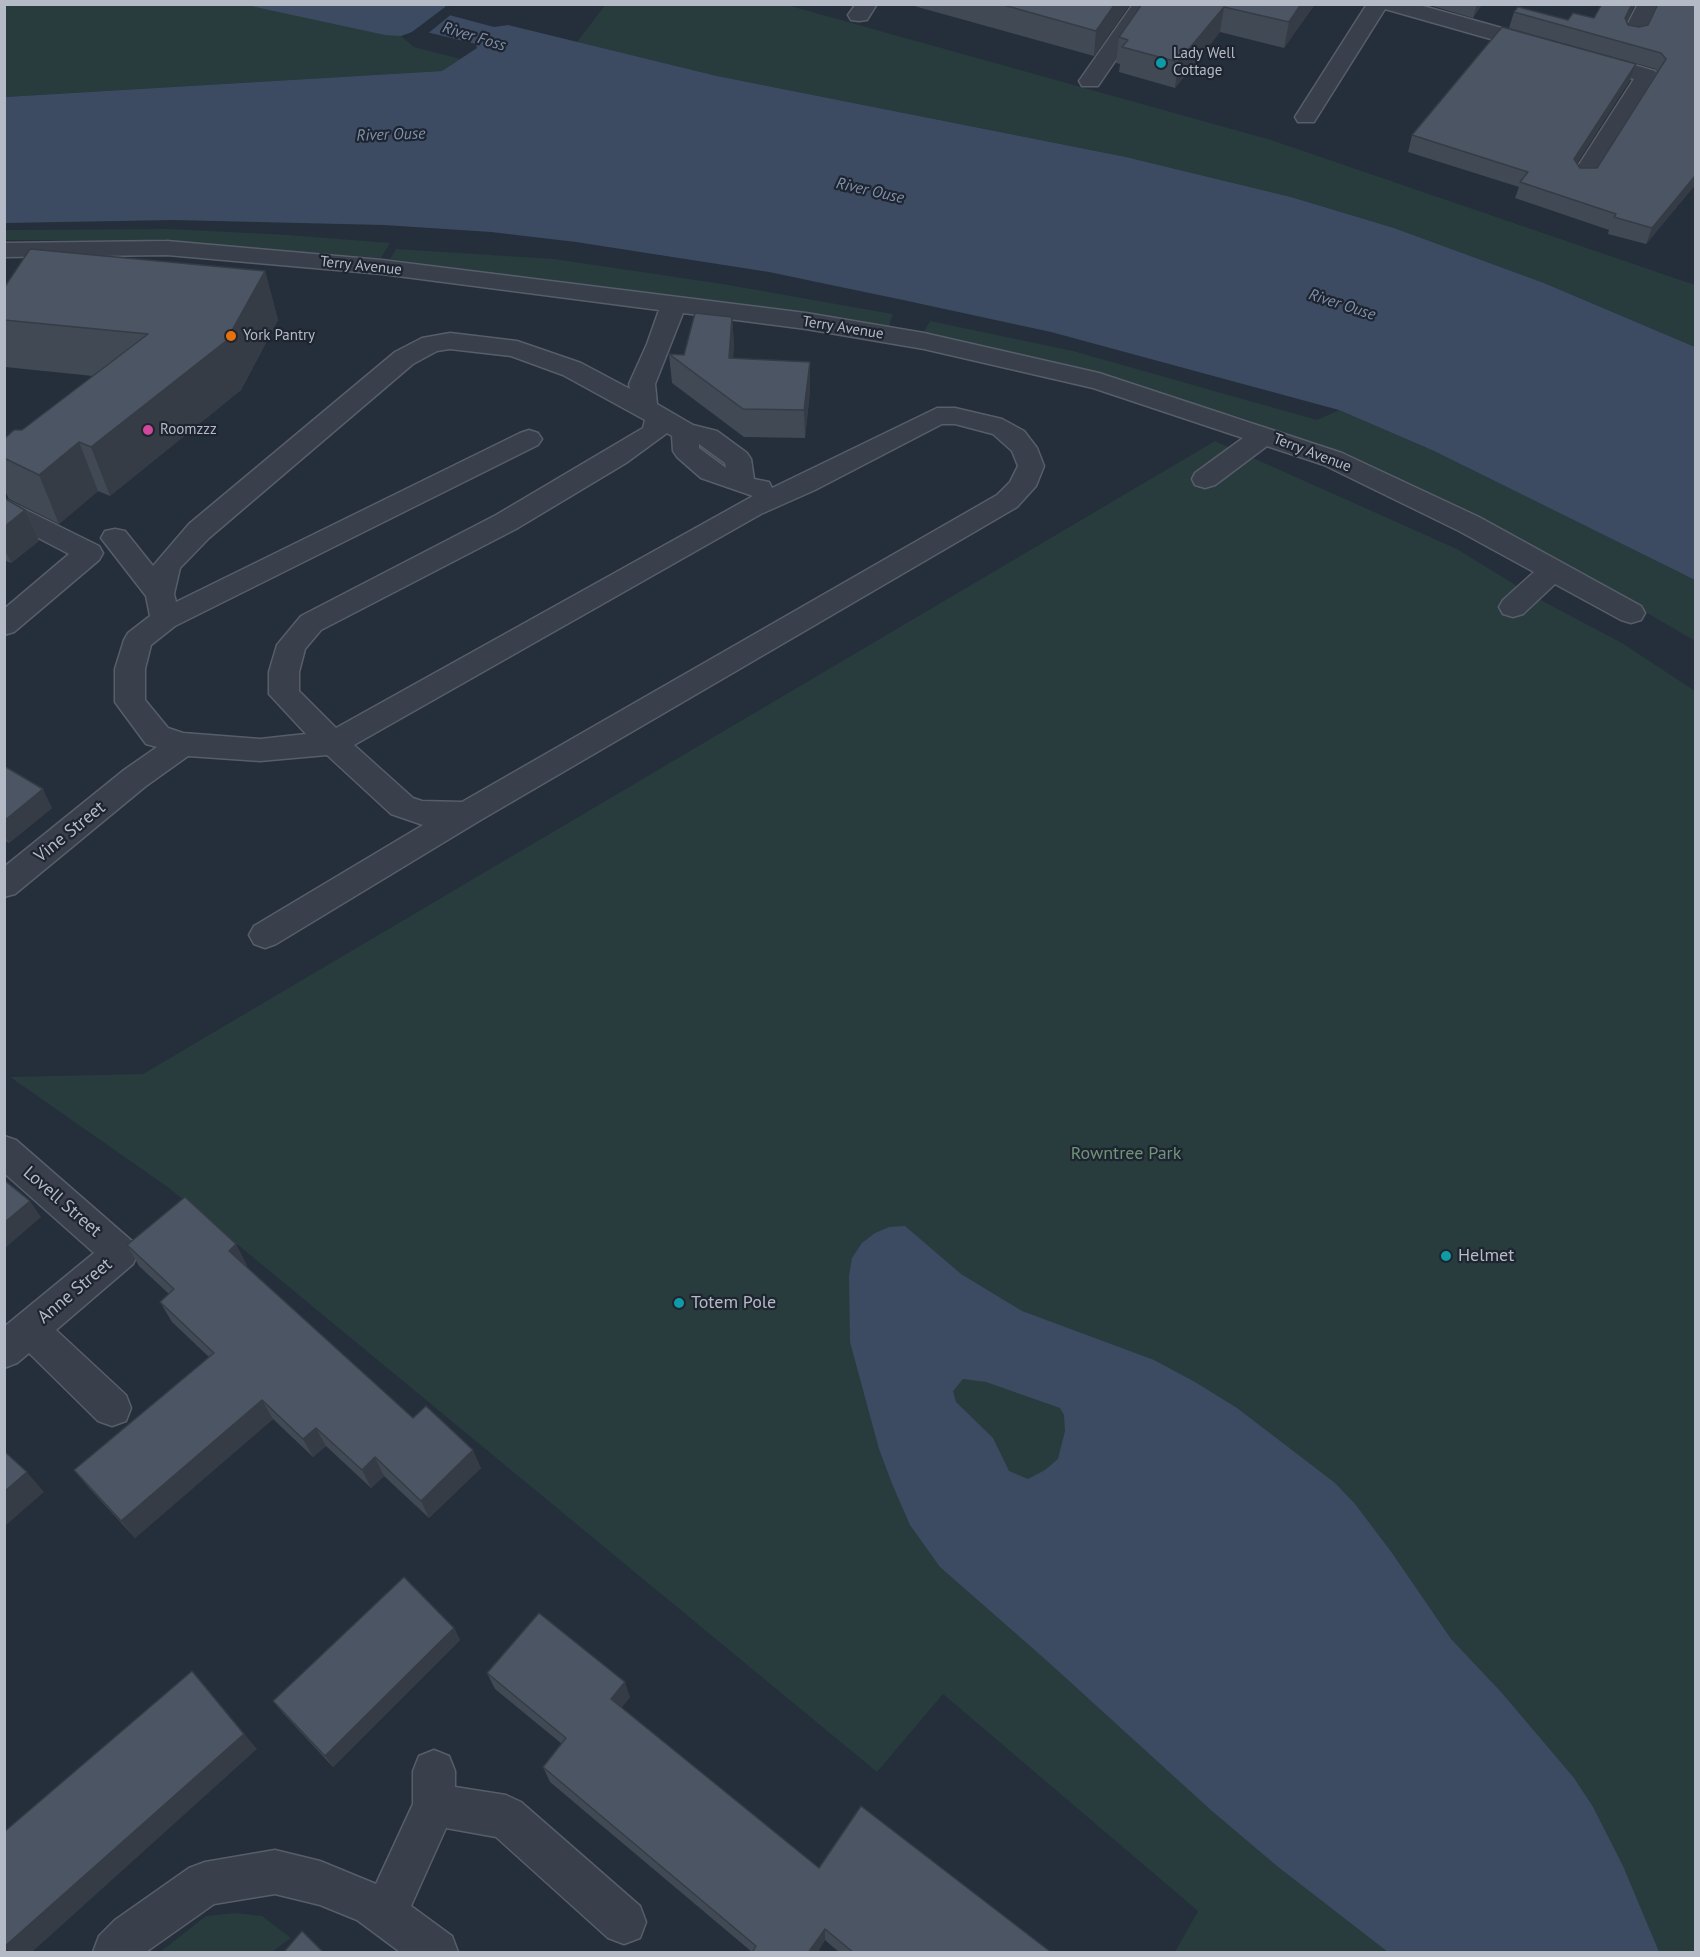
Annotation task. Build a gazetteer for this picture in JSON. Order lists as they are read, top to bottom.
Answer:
{
  "streets": {
    "street": [
      "Terry Avenue",
      "Vine Street",
      "Lovell Street",
      "Anne Street"
    ]
  },
  "crossings": [
    ["Lovell Street", "Anne Street"]
  ],
  "water": ["River Foss", "River Ouse"],
  "parks": ["Rowntree Park"],
  "places": [
    "Lady Well Cottage",
    "York Pantry",
    "Roomzzz",
    "Helmet",
    "Totem Pole"
  ]
}
